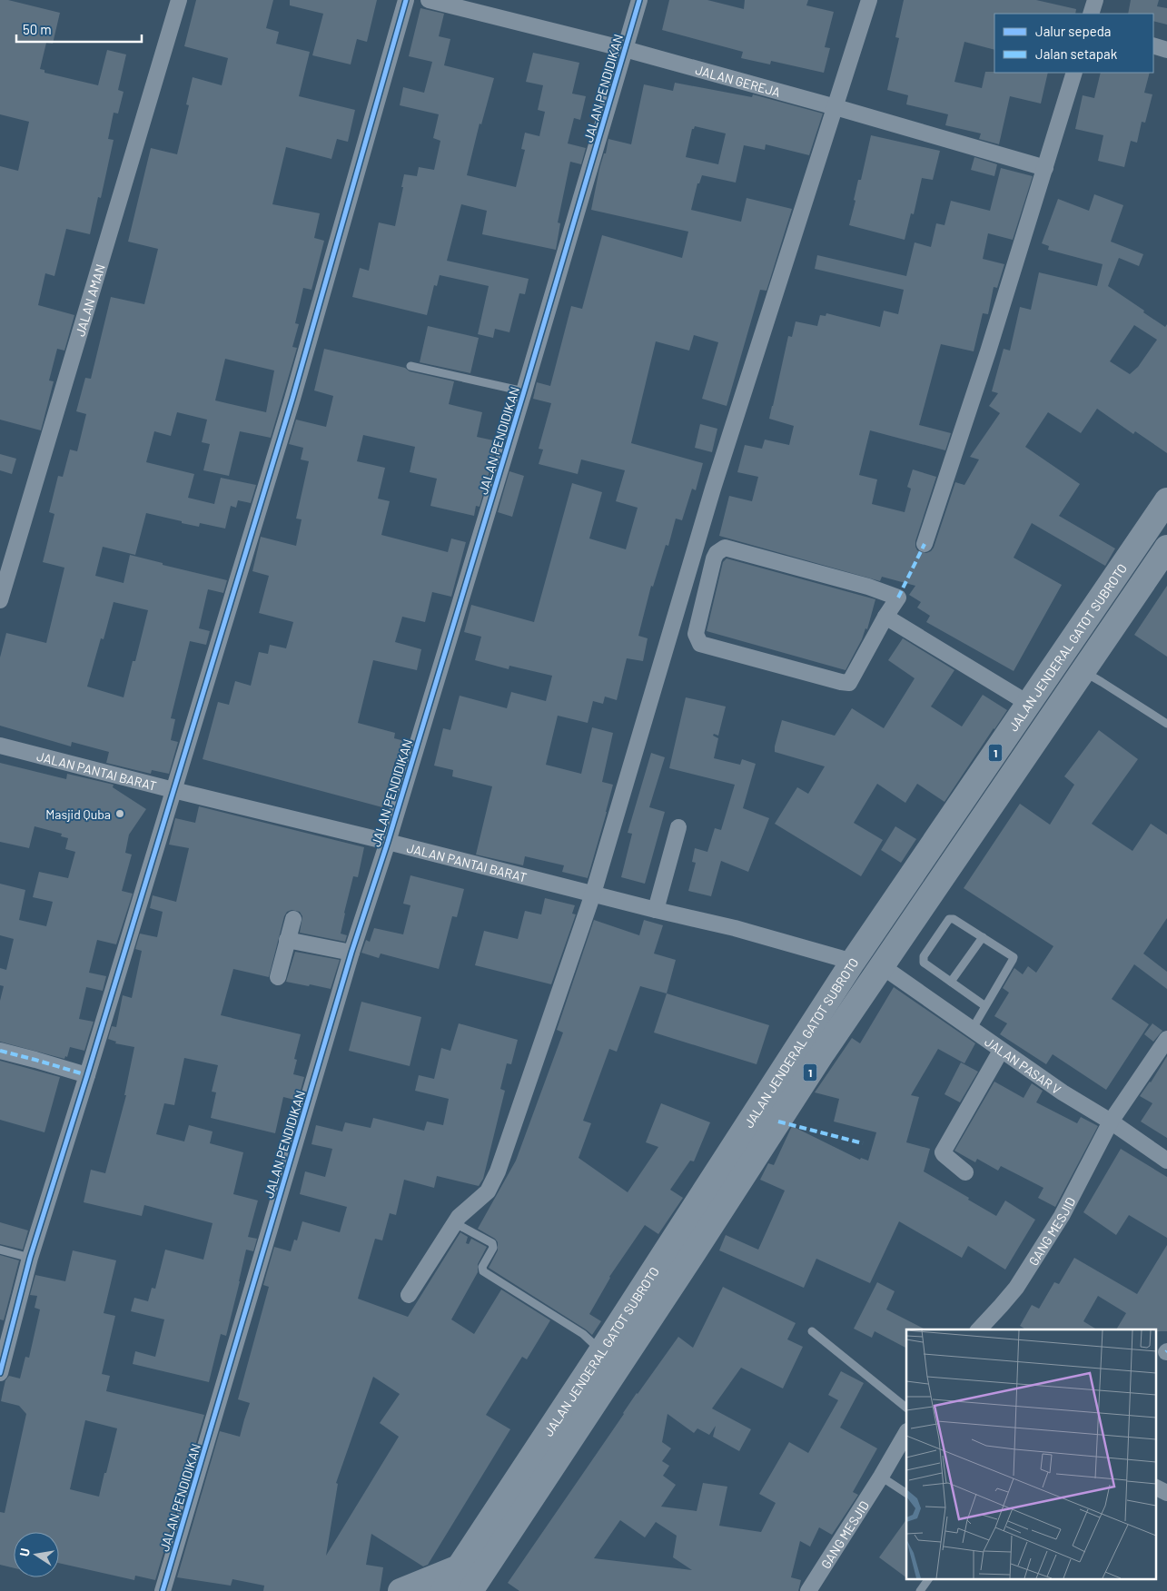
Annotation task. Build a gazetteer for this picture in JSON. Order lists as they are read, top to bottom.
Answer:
{
  "streets": {
    "highway": ["JALAN JENDERAL GATOT SUBROTO", "1"],
    "street": [
      "JALAN GEREJA",
      "JALAN PENDIDIKAN",
      "JALAN AMAN",
      "JALAN PANTAI BARAT",
      "JALAN PASAR V",
      "GANG MESJID"
    ]
  },
  "crossings": [
    ["JALAN GEREJA", "JALAN PENDIDIKAN"],
    ["JALAN PENDIDIKAN", "JALAN PANTAI BARAT"],
    ["JALAN JENDERAL GATOT SUBROTO", "JALAN PANTAI BARAT"],
    ["JALAN JENDERAL GATOT SUBROTO", "JALAN PASAR V"],
    ["JALAN PASAR V", "GANG MESJID"]
  ],
  "places": ["Masjid Quba"],
  "legend": ["Jalur sepeda", "Jalan setapak"],
  "scale_bar": "50 m",
  "north": "left"
}
